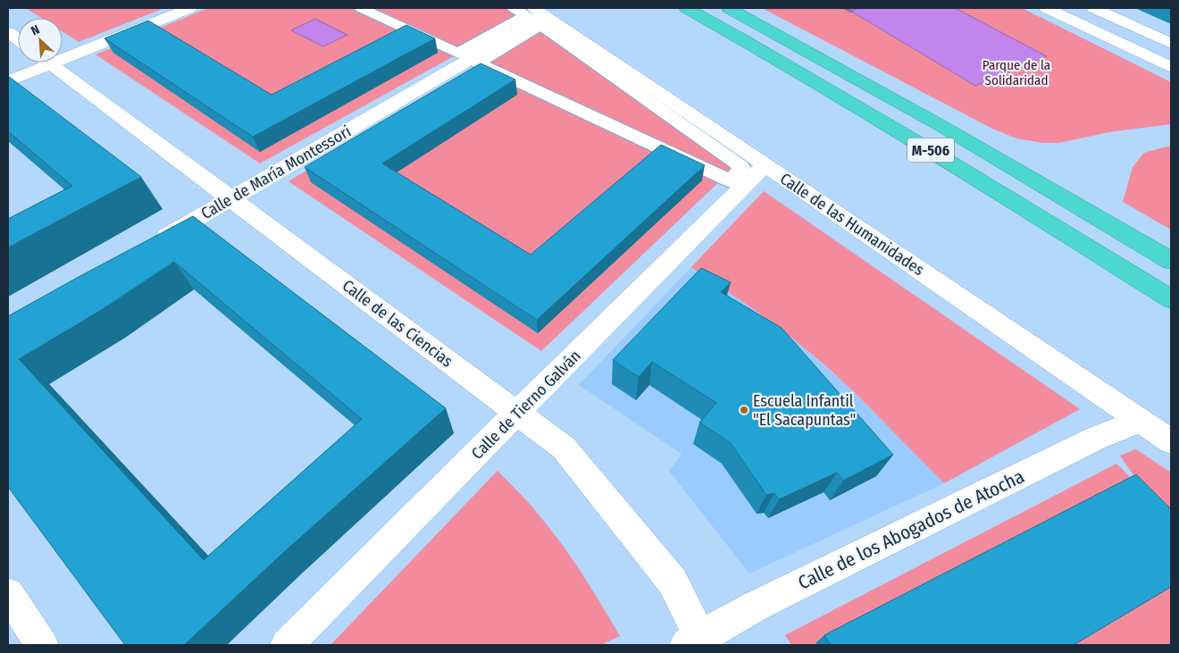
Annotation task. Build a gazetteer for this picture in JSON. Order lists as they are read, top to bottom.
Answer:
{
  "streets": {
    "highway": ["M-506"],
    "street": [
      "Calle de María Montessori",
      "Calle de las Humanidades",
      "Calle de las Ciencias",
      "Calle de Tierno Galván",
      "Calle de los Abogados de Atocha"
    ]
  },
  "crossings": [
    ["Calle de María Montessori", "Calle de las Humanidades"],
    ["Calle de María Montessori", "Calle de las Ciencias"],
    ["Calle de las Humanidades", "Calle de Tierno Galván"],
    ["Calle de las Humanidades", "Calle de los Abogados de Atocha"],
    ["Calle de las Ciencias", "Calle de Tierno Galván"],
    ["Calle de las Ciencias", "Calle de los Abogados de Atocha"]
  ],
  "parks": ["Parque de la Solidaridad"],
  "places": ["Escuela Infantil \"El Sacapuntas\""],
  "north": "top left"
}
